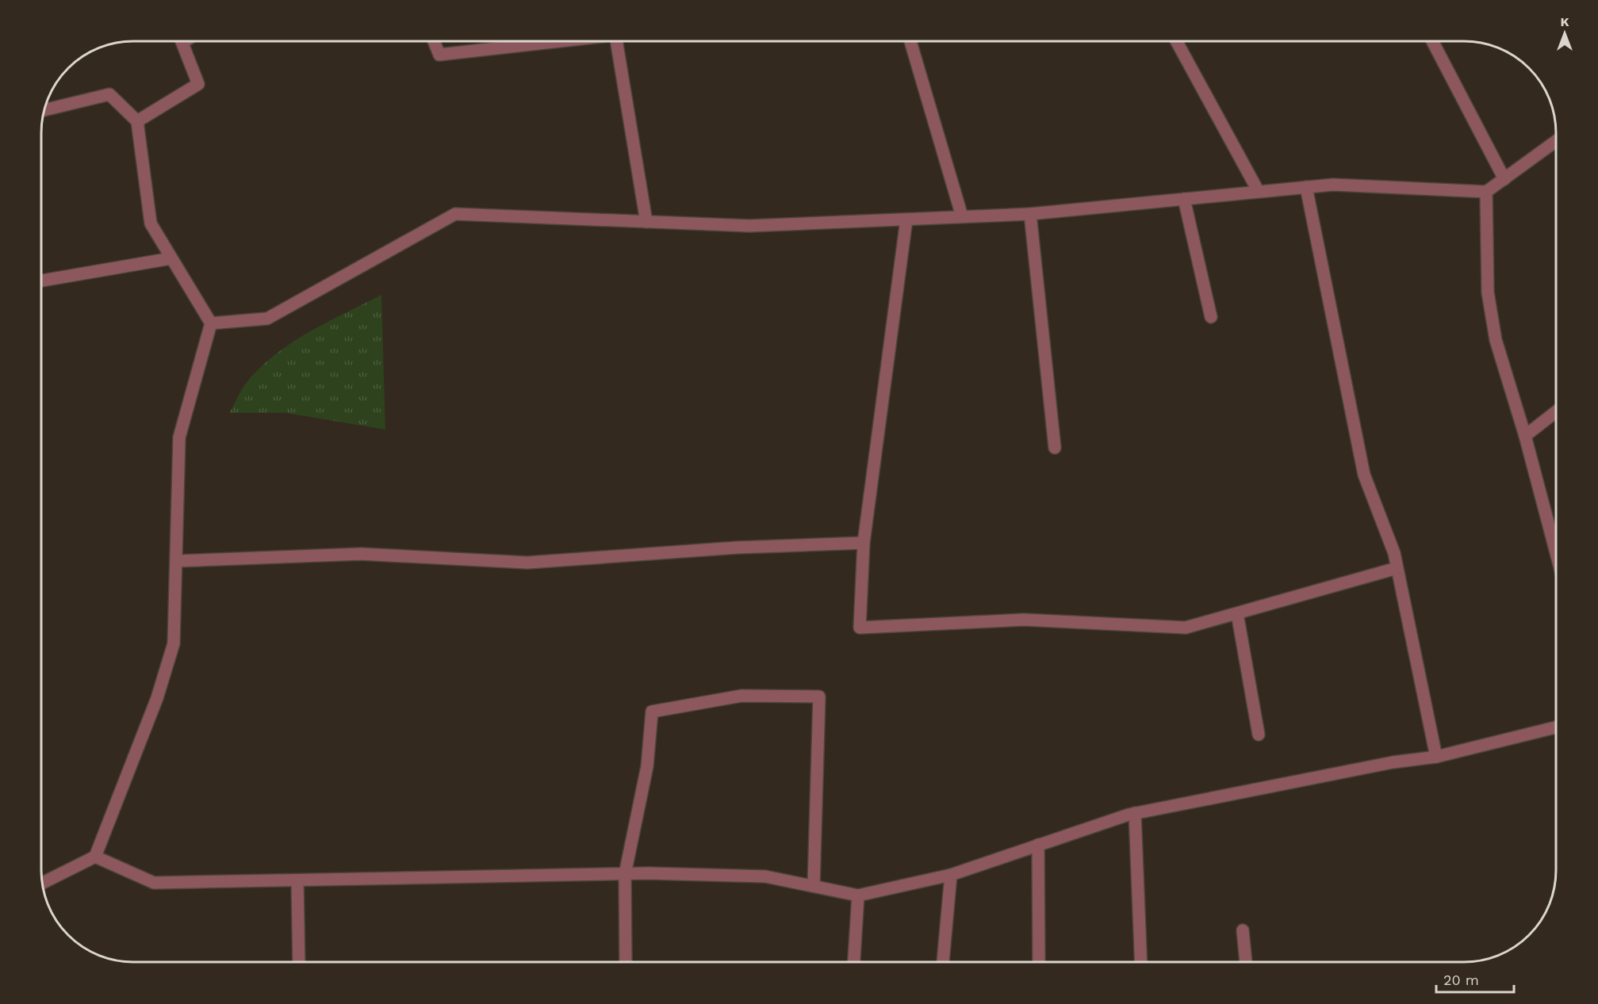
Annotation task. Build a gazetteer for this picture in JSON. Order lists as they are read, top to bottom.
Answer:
{
  "scale_bar": "20 m",
  "north": "top"
}
